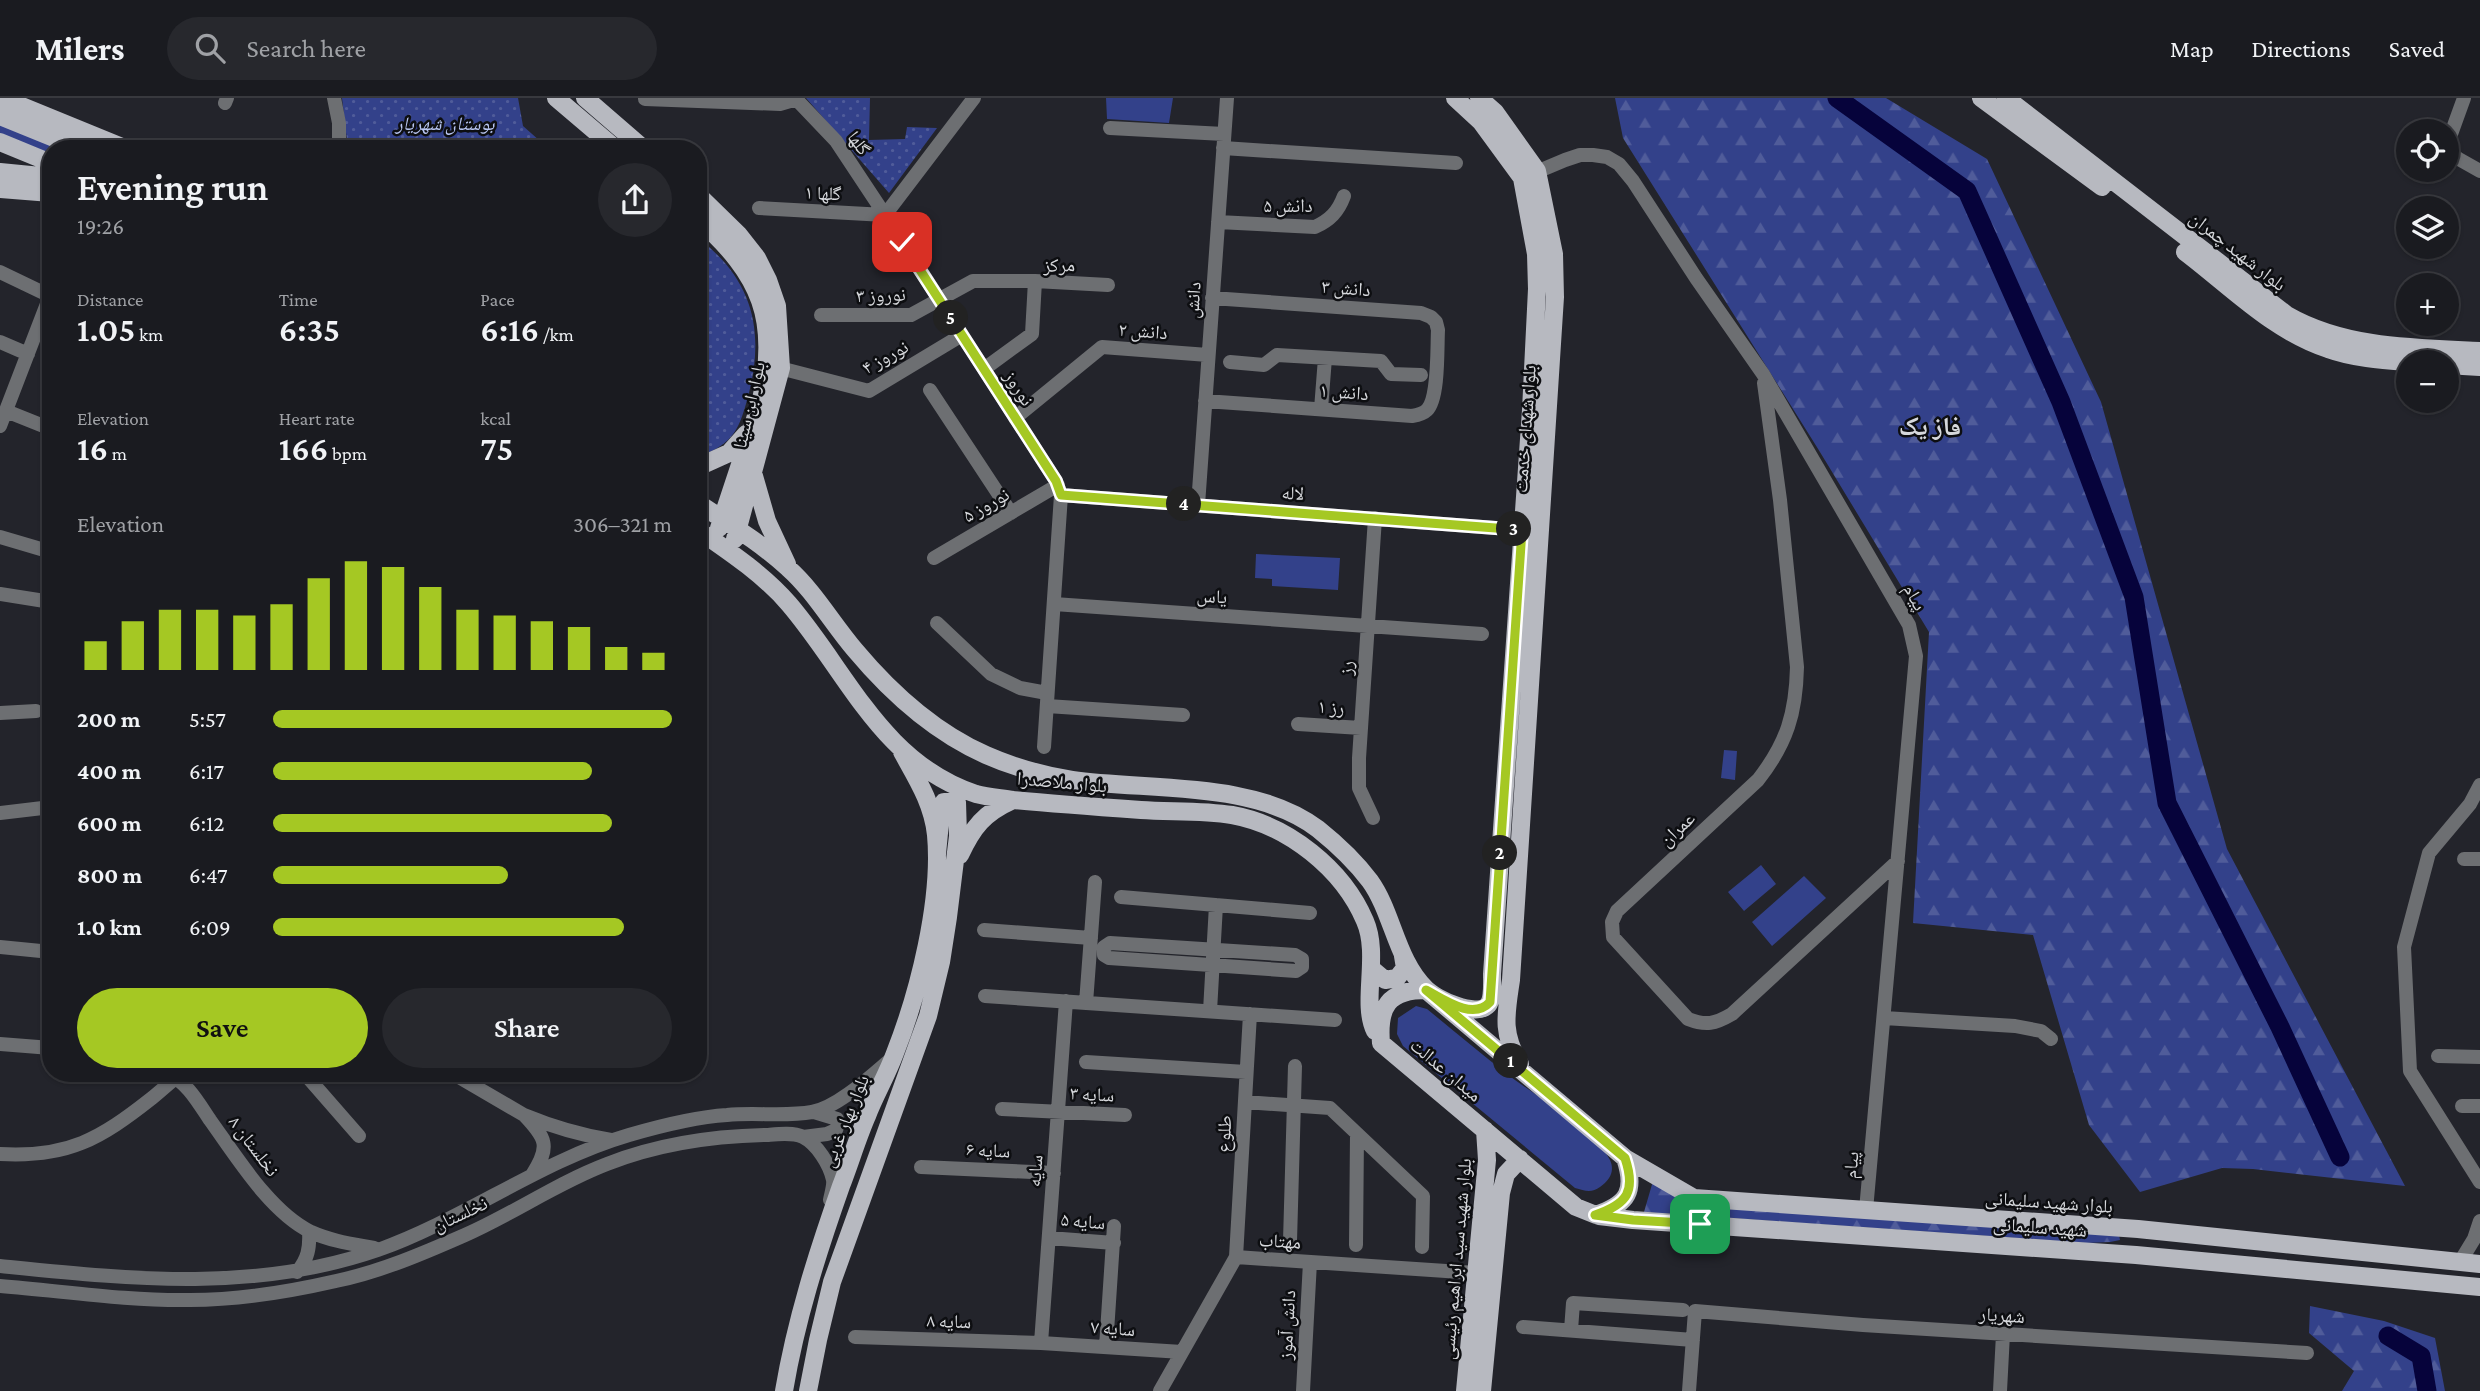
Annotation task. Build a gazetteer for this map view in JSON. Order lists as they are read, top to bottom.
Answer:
{
  "streets": {
    "main road": [
      "بلوار شهید چمران",
      "بلوار ابن سینا",
      "بلوار شهدای خدمت",
      "بلوار ملاصدرا",
      "میدان عدالت",
      "بلوار بهار غربی",
      "بلوار شهید سلیمانی",
      "شهید سلیمانی",
      "بلوار شهید سید ابراهیم رئیسی"
    ],
    "street": [
      "گلها",
      "گلها ۱",
      "دانش ۵",
      "مرکز",
      "دانش ۳",
      "نوروز ۳",
      "دانش",
      "دانش ۲",
      "نوروز ۴",
      "نوروز",
      "دانش ۱",
      "لاله",
      "نوروز ۵",
      "یاس",
      "پیام",
      "رز",
      "رز ۱",
      "عمران",
      "سایه ۳",
      "طلوع",
      "نخلستان ۸",
      "سایه ۶",
      "سایه",
      "نخلستان",
      "سایه ۵",
      "مهتاب",
      "شهریار",
      "سایه ۸",
      "دانش آموز",
      "سایه ۷"
    ]
  },
  "crossings": [
    ["گلها", "گلها ۱"],
    ["گلها", "نوروز"],
    ["گلها ۱", "نوروز"],
    ["دانش ۵", "دانش"],
    ["مرکز", "نوروز ۳"],
    ["مرکز", "نوروز"],
    ["دانش ۳", "دانش"],
    ["دانش ۳", "دانش ۱"],
    ["نوروز ۳", "نوروز"],
    ["دانش", "دانش ۲"],
    ["دانش", "دانش ۱"],
    ["دانش", "لاله"],
    ["دانش ۲", "نوروز"],
    ["نوروز ۴", "نوروز"],
    ["نوروز ۴", "بلوار ابن سینا"],
    ["نوروز", "لاله"],
    ["نوروز", "نوروز ۵"],
    ["بلوار ابن سینا", "بلوار ملاصدرا"],
    ["بلوار شهدای خدمت", "لاله"],
    ["بلوار شهدای خدمت", "پیام"],
    ["بلوار شهدای خدمت", "بلوار ملاصدرا"],
    ["بلوار شهدای خدمت", "میدان عدالت"],
    ["لاله", "نوروز ۵"],
    ["لاله", "رز"],
    ["یاس", "رز"],
    ["پیام", "عمران"],
    ["پیام", "بلوار شهید سلیمانی"],
    ["رز", "رز ۱"],
    ["بلوار ملاصدرا", "میدان عدالت"],
    ["میدان عدالت", "شهید سلیمانی"],
    ["میدان عدالت", "بلوار شهید سید ابراهیم رئیسی"],
    ["سایه ۳", "سایه"],
    ["بلوار بهار غربی", "نخلستان"],
    ["طلوع", "مهتاب"],
    ["سایه ۶", "سایه"],
    ["سایه", "سایه ۵"],
    ["سایه", "سایه ۸"],
    ["سایه", "سایه ۷"],
    ["مهتاب", "بلوار شهید سید ابراهیم رئیسی"],
    ["مهتاب", "دانش آموز"],
    ["مهتاب", "سایه ۷"],
    ["سایه ۸", "سایه ۷"]
  ],
  "districts": ["فاز یک"],
  "parks": ["بوستان شهریار"],
  "page": {
    "header": "Milers",
    "search": "Search here",
    "nav": ["Map", "Directions", "Saved"],
    "map_buttons": ["+", "−"],
    "heading": ["Evening run", "19:26"],
    "stats": [
      ["Distance", "1.05 km"],
      ["Time", "6:35"],
      ["Pace", "6:16 /km"],
      ["Elevation", "16 m"],
      ["Heart rate", "166 bpm"],
      ["kcal", "75"]
    ],
    "pins": [
      "5",
      "4",
      "3",
      "2",
      "1"
    ],
    "chart": ["Elevation", "306–321 m"],
    "list": [
      {
        "name": "200 m",
        "note": "5:57"
      },
      {
        "name": "400 m",
        "note": "6:17"
      },
      {
        "name": "600 m",
        "note": "6:12"
      },
      {
        "name": "800 m",
        "note": "6:47"
      },
      {
        "name": "1.0 km",
        "note": "6:09"
      }
    ],
    "buttons": ["Save", "Share"]
  }
}
